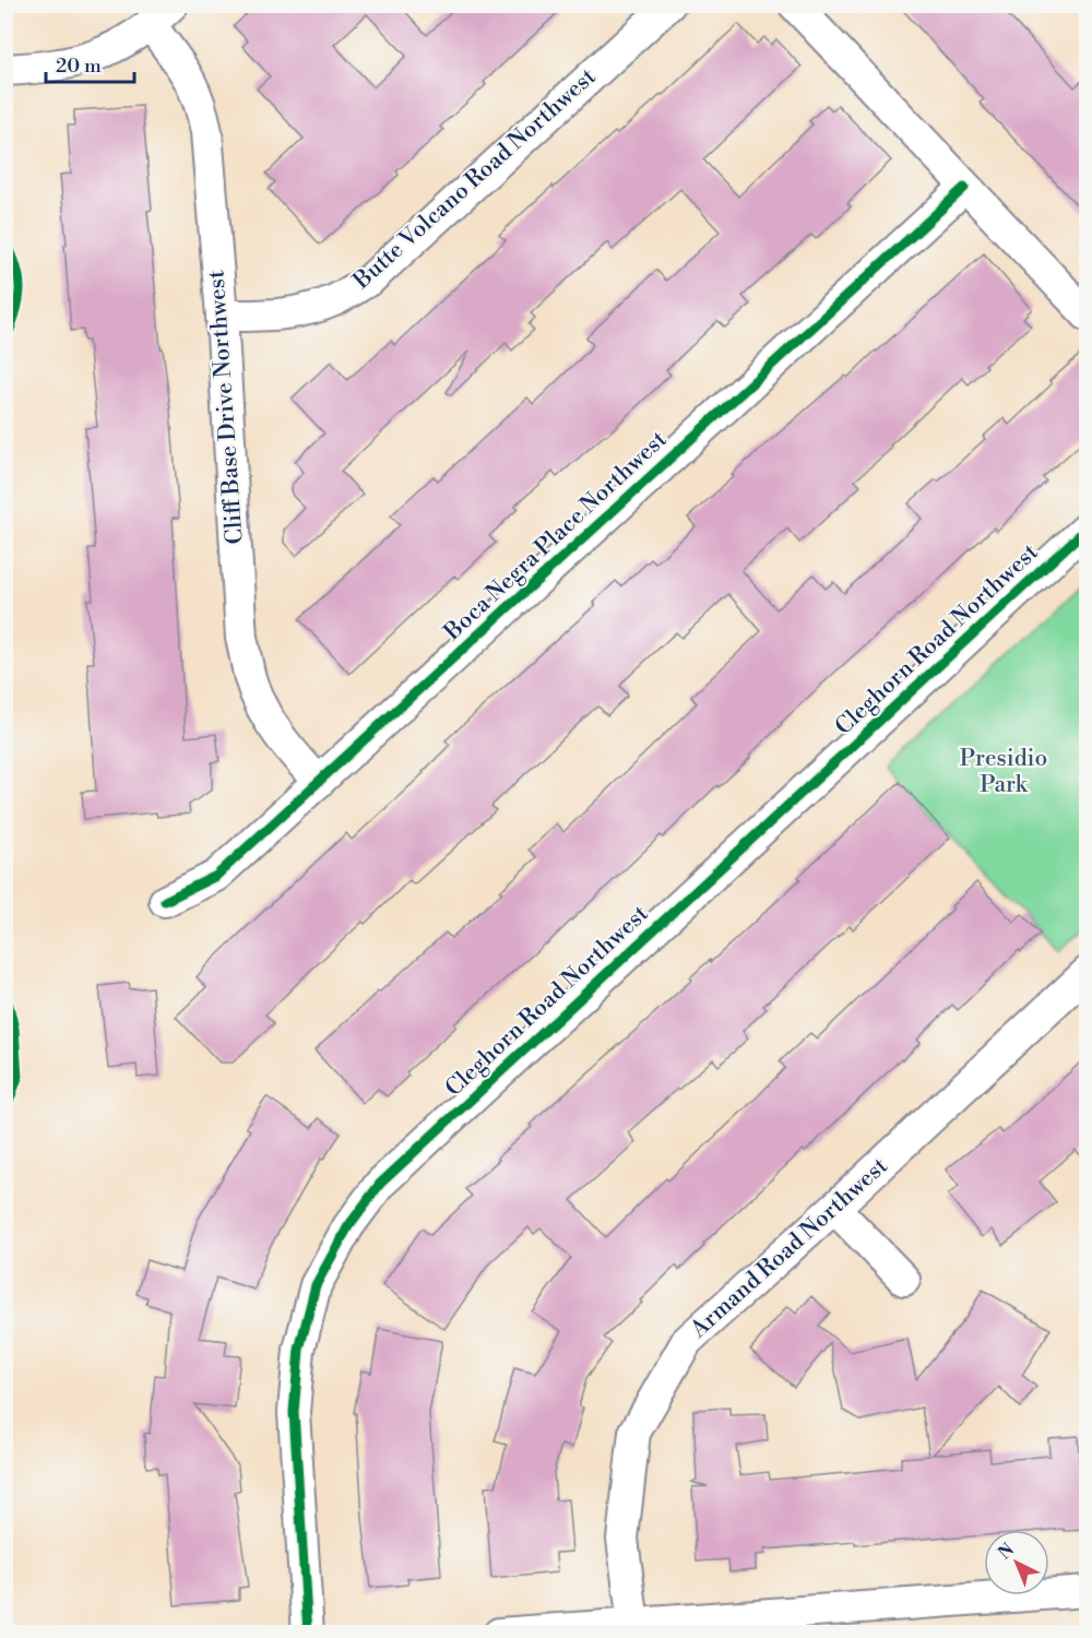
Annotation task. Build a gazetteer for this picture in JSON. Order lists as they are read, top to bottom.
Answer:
{
  "streets": {
    "street": [
      "Butte Volcano Road Northwest",
      "Cliff Base Drive Northwest",
      "Boca Negra Place Northwest",
      "Cleghorn Road Northwest",
      "Armand Road Northwest"
    ]
  },
  "crossings": [
    ["Butte Volcano Road Northwest", "Cliff Base Drive Northwest"],
    ["Cliff Base Drive Northwest", "Boca Negra Place Northwest"]
  ],
  "parks": ["Presidio Park"],
  "scale_bar": "20 m",
  "north": "top left"
}
